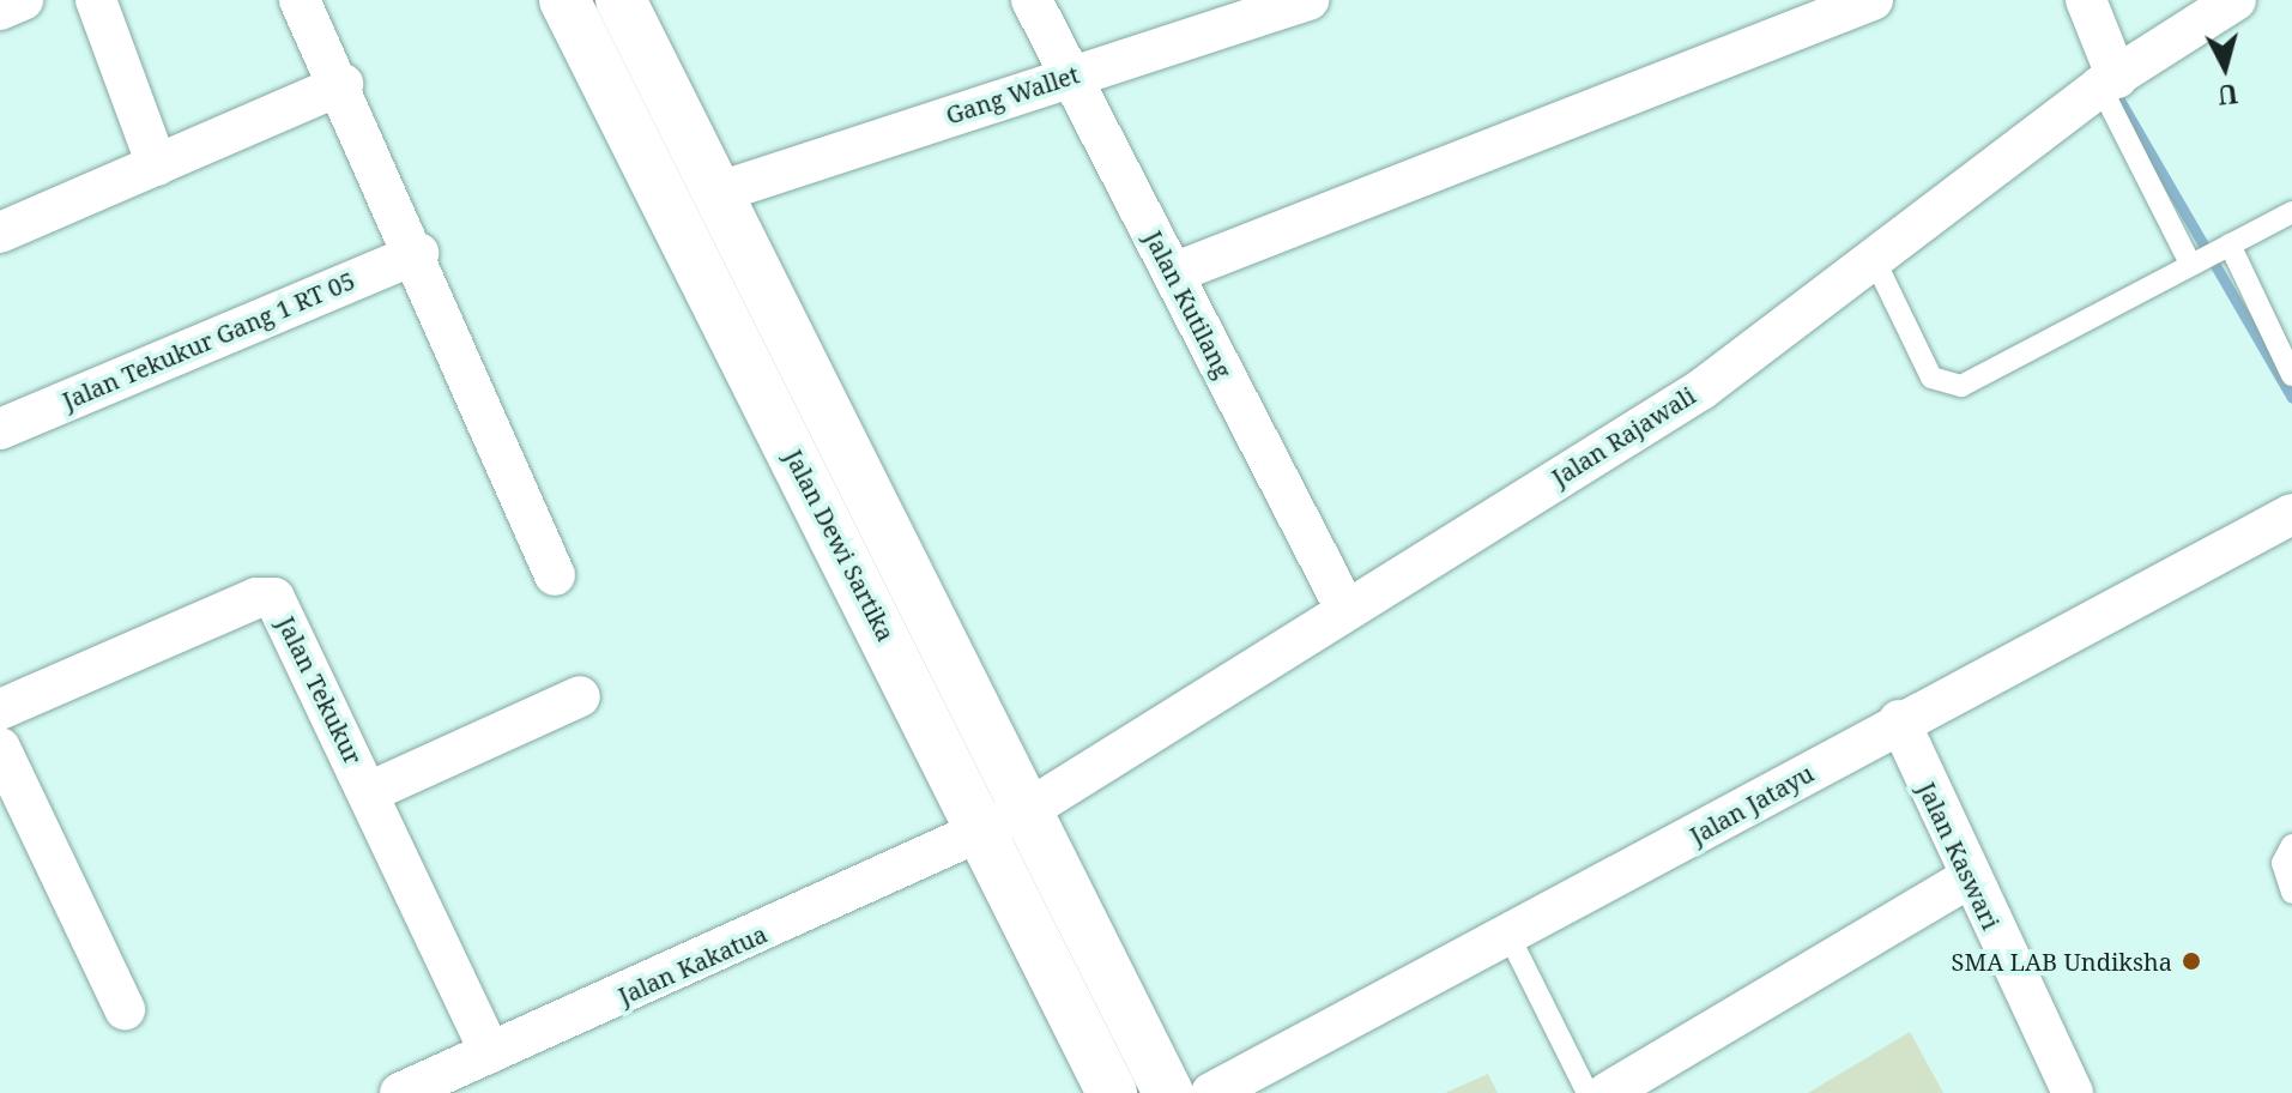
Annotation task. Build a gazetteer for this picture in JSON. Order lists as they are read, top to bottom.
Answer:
{
  "streets": {
    "street": [
      "Gang Wallet",
      "Jalan Kutilang",
      "Jalan Tekukur Gang 1 RT 05",
      "Jalan Rajawali",
      "Jalan Dewi Sartika",
      "Jalan Tekukur",
      "Jalan Jatayu",
      "Jalan Kaswari",
      "Jalan Kakatua"
    ]
  },
  "crossings": [
    ["Gang Wallet", "Jalan Kutilang"],
    ["Gang Wallet", "Jalan Dewi Sartika"],
    ["Jalan Kutilang", "Jalan Rajawali"],
    ["Jalan Rajawali", "Jalan Dewi Sartika"],
    ["Jalan Rajawali", "Jalan Kakatua"],
    ["Jalan Dewi Sartika", "Jalan Kakatua"],
    ["Jalan Tekukur", "Jalan Kakatua"],
    ["Jalan Jatayu", "Jalan Kaswari"]
  ],
  "places": ["SMA LAB Undiksha"],
  "north": "bottom"
}
